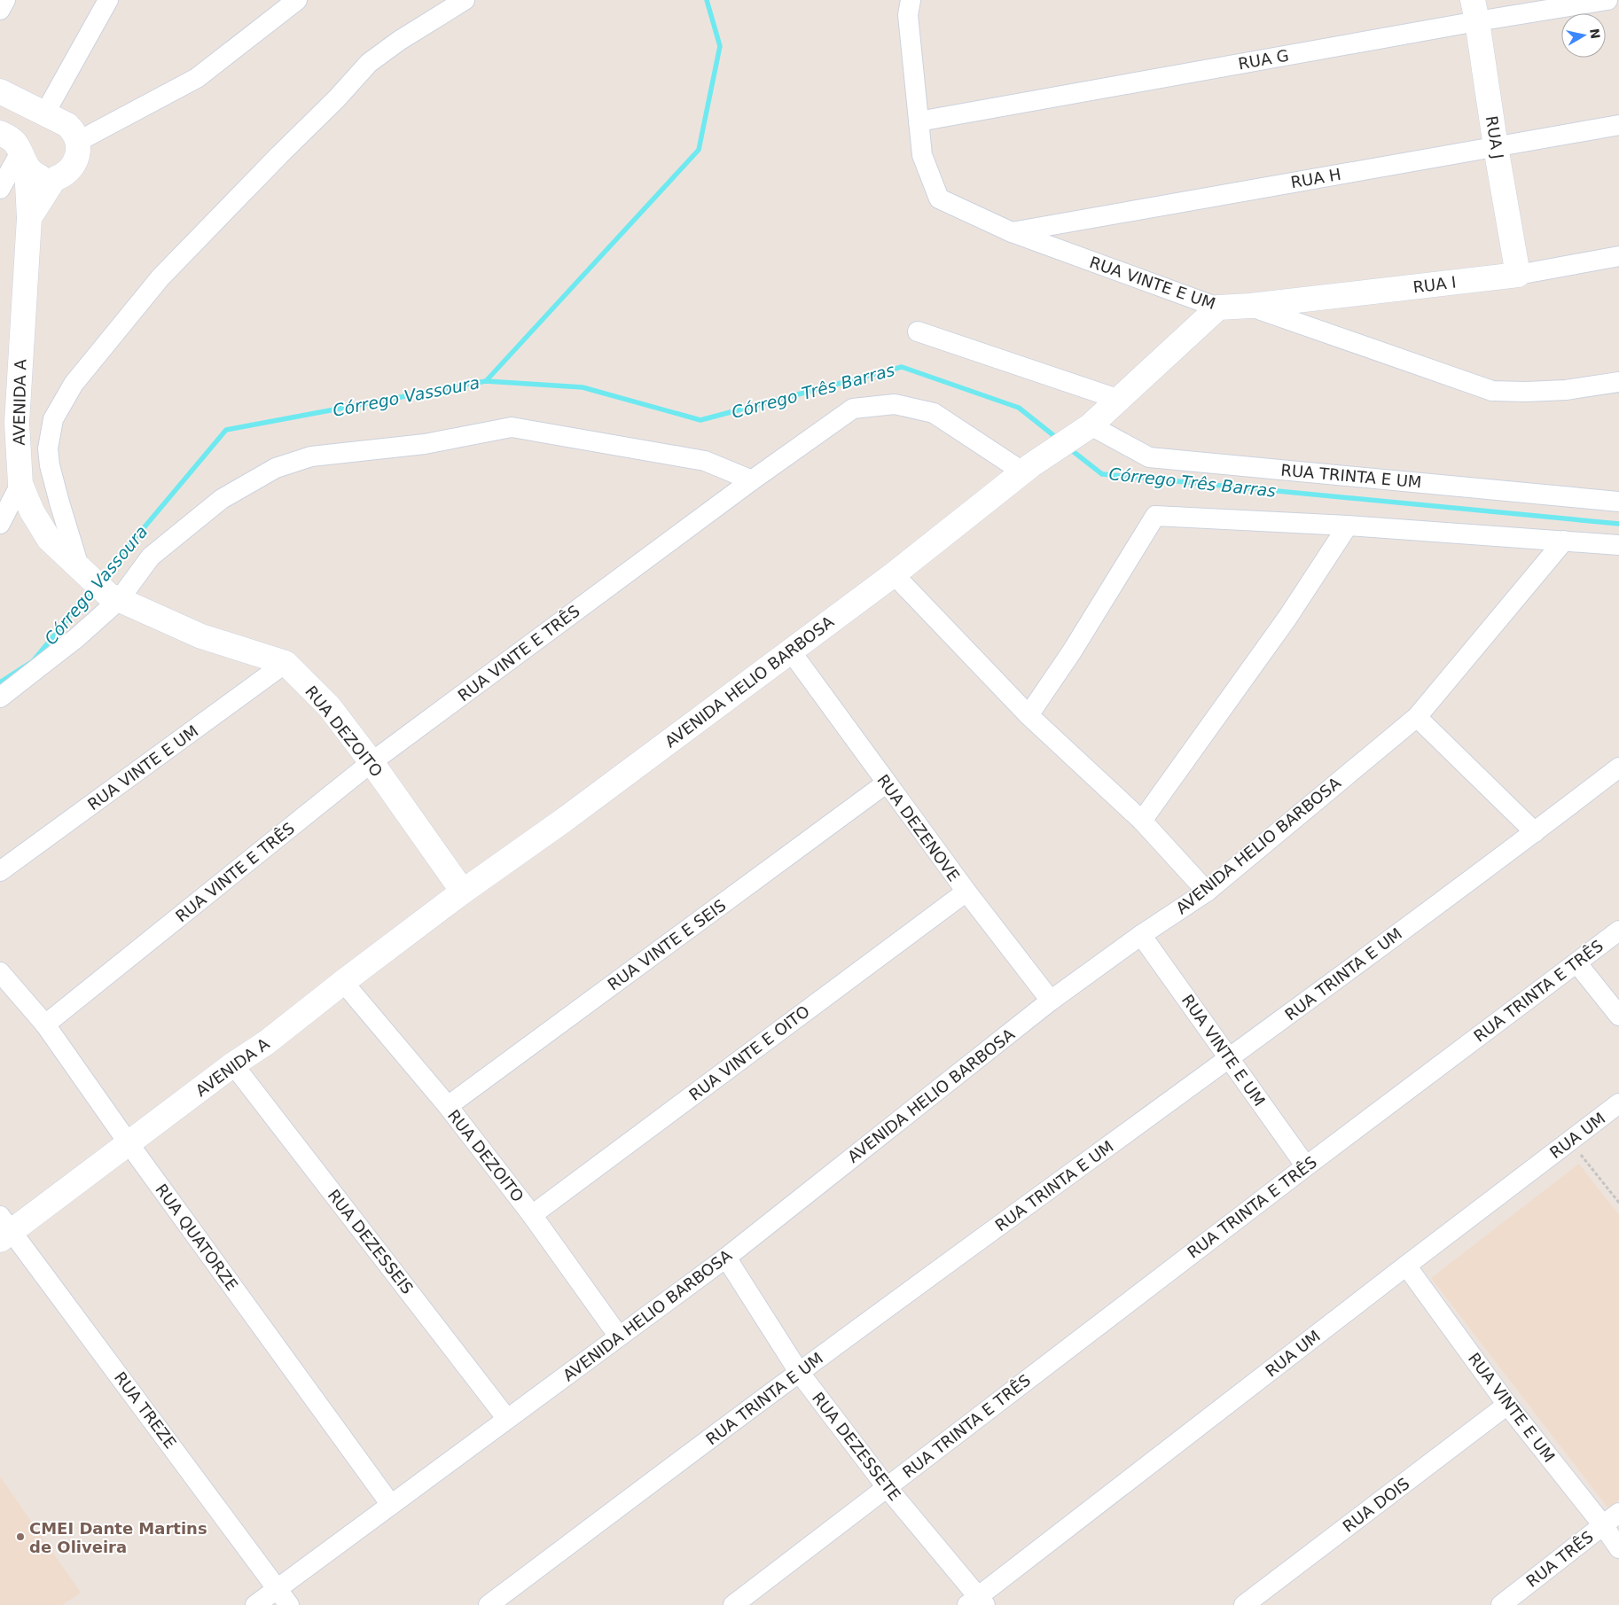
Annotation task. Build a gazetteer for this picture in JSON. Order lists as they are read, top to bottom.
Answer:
{
  "streets": {
    "main road": [
      "RUA J",
      "RUA VINTE E UM",
      "RUA I",
      "AVENIDA A",
      "AVENIDA HELIO BARBOSA",
      "RUA DEZOITO"
    ],
    "street": [
      "RUA G",
      "RUA H",
      "RUA TRINTA E UM",
      "RUA VINTE E TRÊS",
      "RUA DEZENOVE",
      "RUA VINTE E SEIS",
      "RUA TRINTA E TRÊS",
      "RUA VINTE E OITO",
      "RUA UM",
      "RUA QUATORZE",
      "RUA DEZESSEIS",
      "RUA TREZE",
      "RUA DEZESSETE",
      "RUA DOIS",
      "RUA TRÊS"
    ]
  },
  "crossings": [
    ["RUA G", "RUA J"],
    ["RUA G", "RUA VINTE E UM"],
    ["RUA J", "RUA H"],
    ["RUA J", "RUA I"],
    ["RUA H", "RUA VINTE E UM"],
    ["RUA VINTE E UM", "RUA I"],
    ["RUA VINTE E UM", "RUA TRINTA E UM"],
    ["RUA VINTE E UM", "AVENIDA HELIO BARBOSA"],
    ["RUA VINTE E UM", "RUA DEZOITO"],
    ["RUA VINTE E UM", "RUA TRINTA E TRÊS"],
    ["RUA VINTE E UM", "RUA UM"],
    ["RUA VINTE E UM", "RUA DOIS"],
    ["RUA VINTE E UM", "RUA TRÊS"],
    ["AVENIDA A", "AVENIDA HELIO BARBOSA"],
    ["AVENIDA A", "RUA DEZOITO"],
    ["AVENIDA A", "RUA QUATORZE"],
    ["AVENIDA A", "RUA DEZESSEIS"],
    ["AVENIDA A", "RUA TREZE"],
    ["RUA TRINTA E UM", "AVENIDA HELIO BARBOSA"],
    ["RUA TRINTA E UM", "RUA DEZESSETE"],
    ["RUA VINTE E TRÊS", "AVENIDA HELIO BARBOSA"],
    ["RUA VINTE E TRÊS", "RUA DEZOITO"],
    ["RUA VINTE E TRÊS", "RUA QUATORZE"],
    ["AVENIDA HELIO BARBOSA", "RUA DEZOITO"],
    ["AVENIDA HELIO BARBOSA", "RUA DEZENOVE"],
    ["AVENIDA HELIO BARBOSA", "RUA QUATORZE"],
    ["AVENIDA HELIO BARBOSA", "RUA DEZESSEIS"],
    ["AVENIDA HELIO BARBOSA", "RUA TREZE"],
    ["AVENIDA HELIO BARBOSA", "RUA DEZESSETE"],
    ["RUA DEZOITO", "RUA VINTE E SEIS"],
    ["RUA DEZOITO", "RUA VINTE E OITO"],
    ["RUA DEZENOVE", "RUA VINTE E SEIS"],
    ["RUA DEZENOVE", "RUA VINTE E OITO"],
    ["RUA TRINTA E TRÊS", "RUA DEZESSETE"],
    ["RUA UM", "RUA DEZESSETE"]
  ],
  "water": ["Córrego Três Barras", "Córrego Vassoura"],
  "places": ["CMEI Dante Martins de Oliveira"],
  "north": "right"
}
